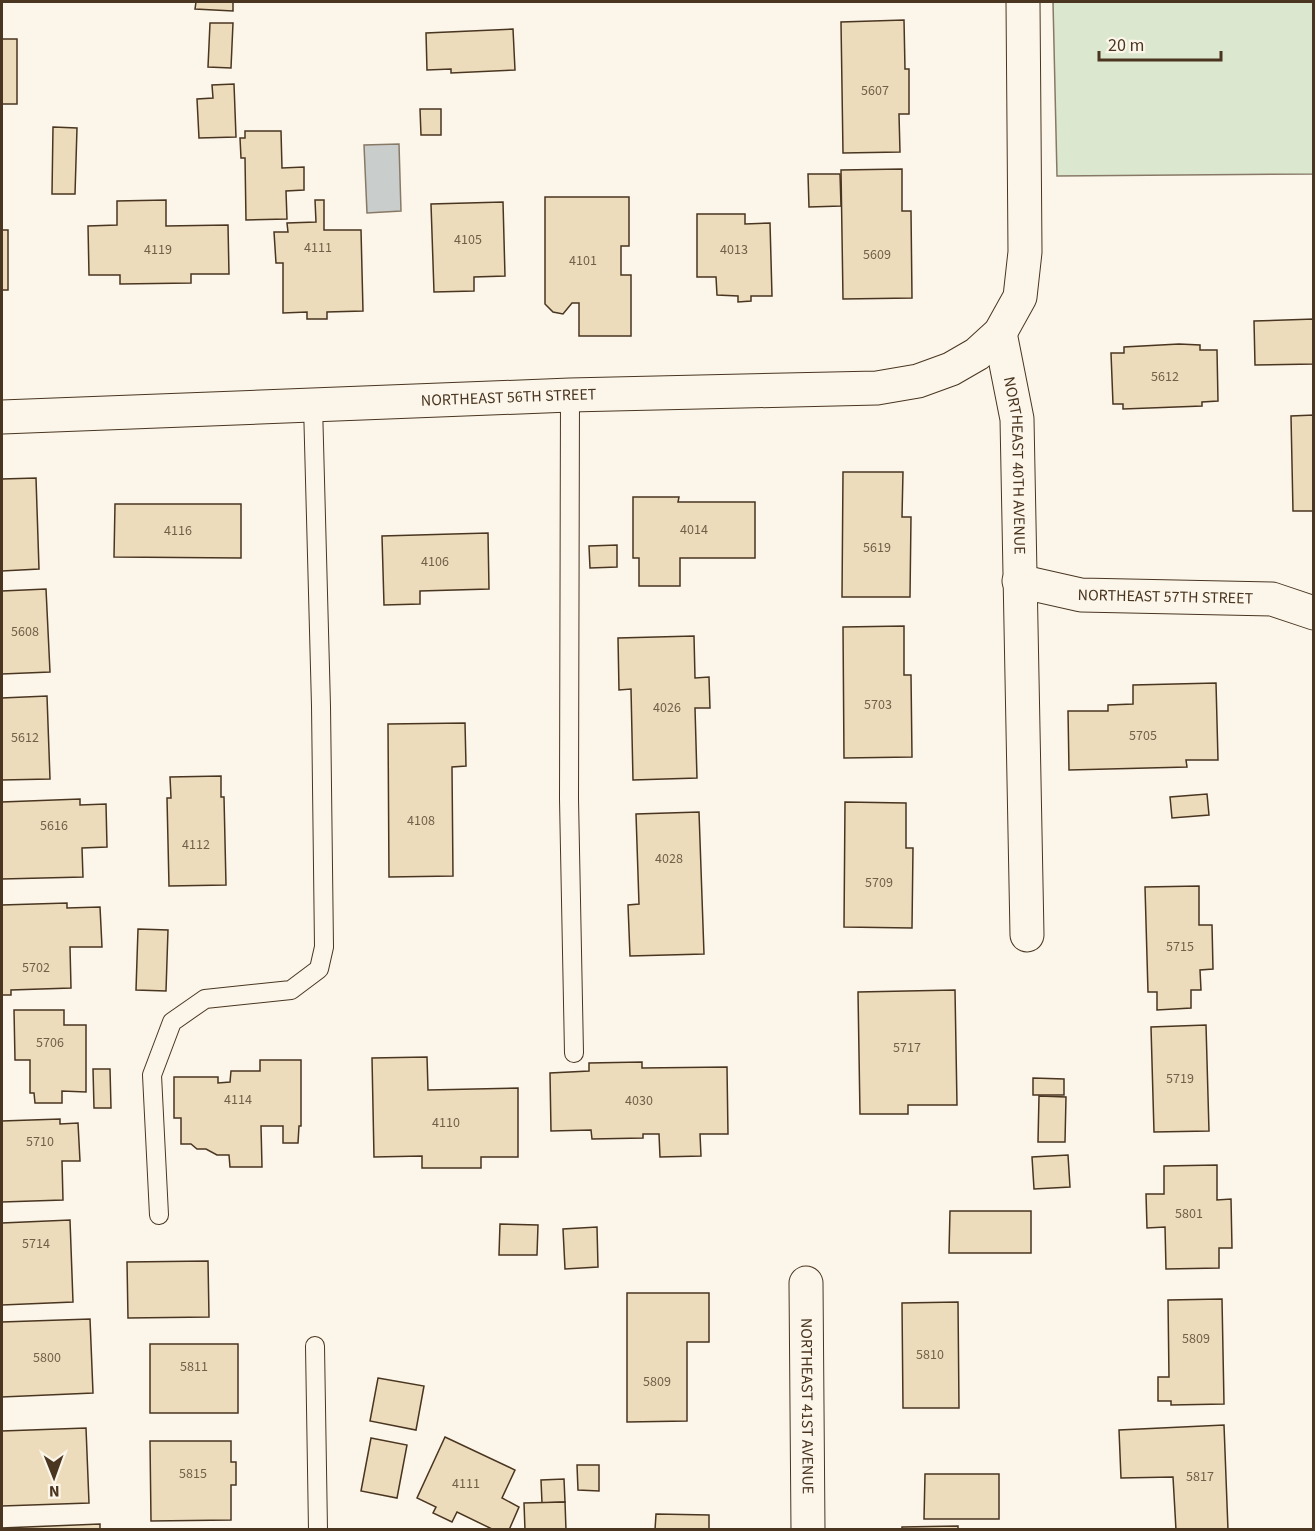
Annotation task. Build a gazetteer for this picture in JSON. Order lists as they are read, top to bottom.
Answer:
{
  "streets": {
    "street": [
      "NORTHEAST 56TH STREET",
      "NORTHEAST 40TH AVENUE",
      "NORTHEAST 57TH STREET",
      "NORTHEAST 41ST AVENUE"
    ]
  },
  "crossings": [
    ["NORTHEAST 56TH STREET", "NORTHEAST 40TH AVENUE"],
    ["NORTHEAST 40TH AVENUE", "NORTHEAST 57TH STREET"]
  ],
  "house_numbers": [
    "5607",
    "4105",
    "4111",
    "4119",
    "4013",
    "5609",
    "4101",
    "5612",
    "4014",
    "4116",
    "5619",
    "4106",
    "5608",
    "5703",
    "4026",
    "5705",
    "5612",
    "4108",
    "5616",
    "4112",
    "4028",
    "5709",
    "5715",
    "5702",
    "5706",
    "5717",
    "5719",
    "4114",
    "4030",
    "4110",
    "5710",
    "5801",
    "5714",
    "5809",
    "5810",
    "5800",
    "5811",
    "5809",
    "5815",
    "5817",
    "4111"
  ],
  "scale_bar": "20 m",
  "north": "bottom"
}
